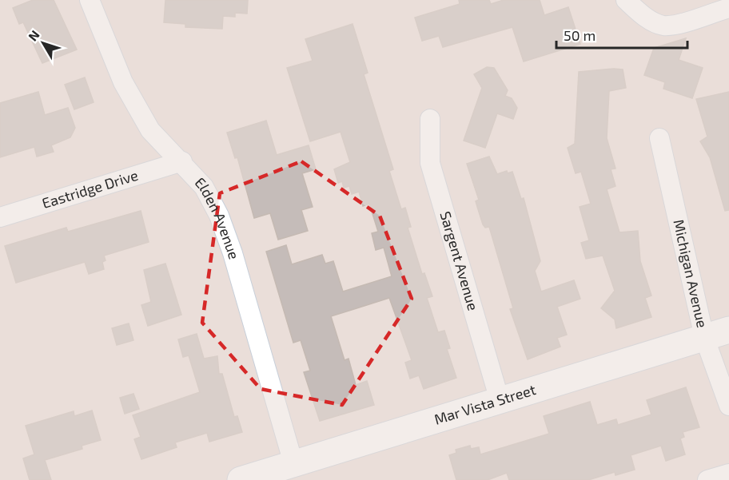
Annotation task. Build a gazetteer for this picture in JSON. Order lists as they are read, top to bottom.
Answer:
{
  "streets": {
    "street": [
      "Eastridge Drive",
      "Elden Avenue",
      "Sargent Avenue",
      "Michigan Avenue",
      "Mar Vista Street"
    ]
  },
  "crossings": [
    ["Eastridge Drive", "Elden Avenue"],
    ["Elden Avenue", "Mar Vista Street"],
    ["Sargent Avenue", "Mar Vista Street"],
    ["Michigan Avenue", "Mar Vista Street"]
  ],
  "scale_bar": "50 m",
  "north": "top left"
}
